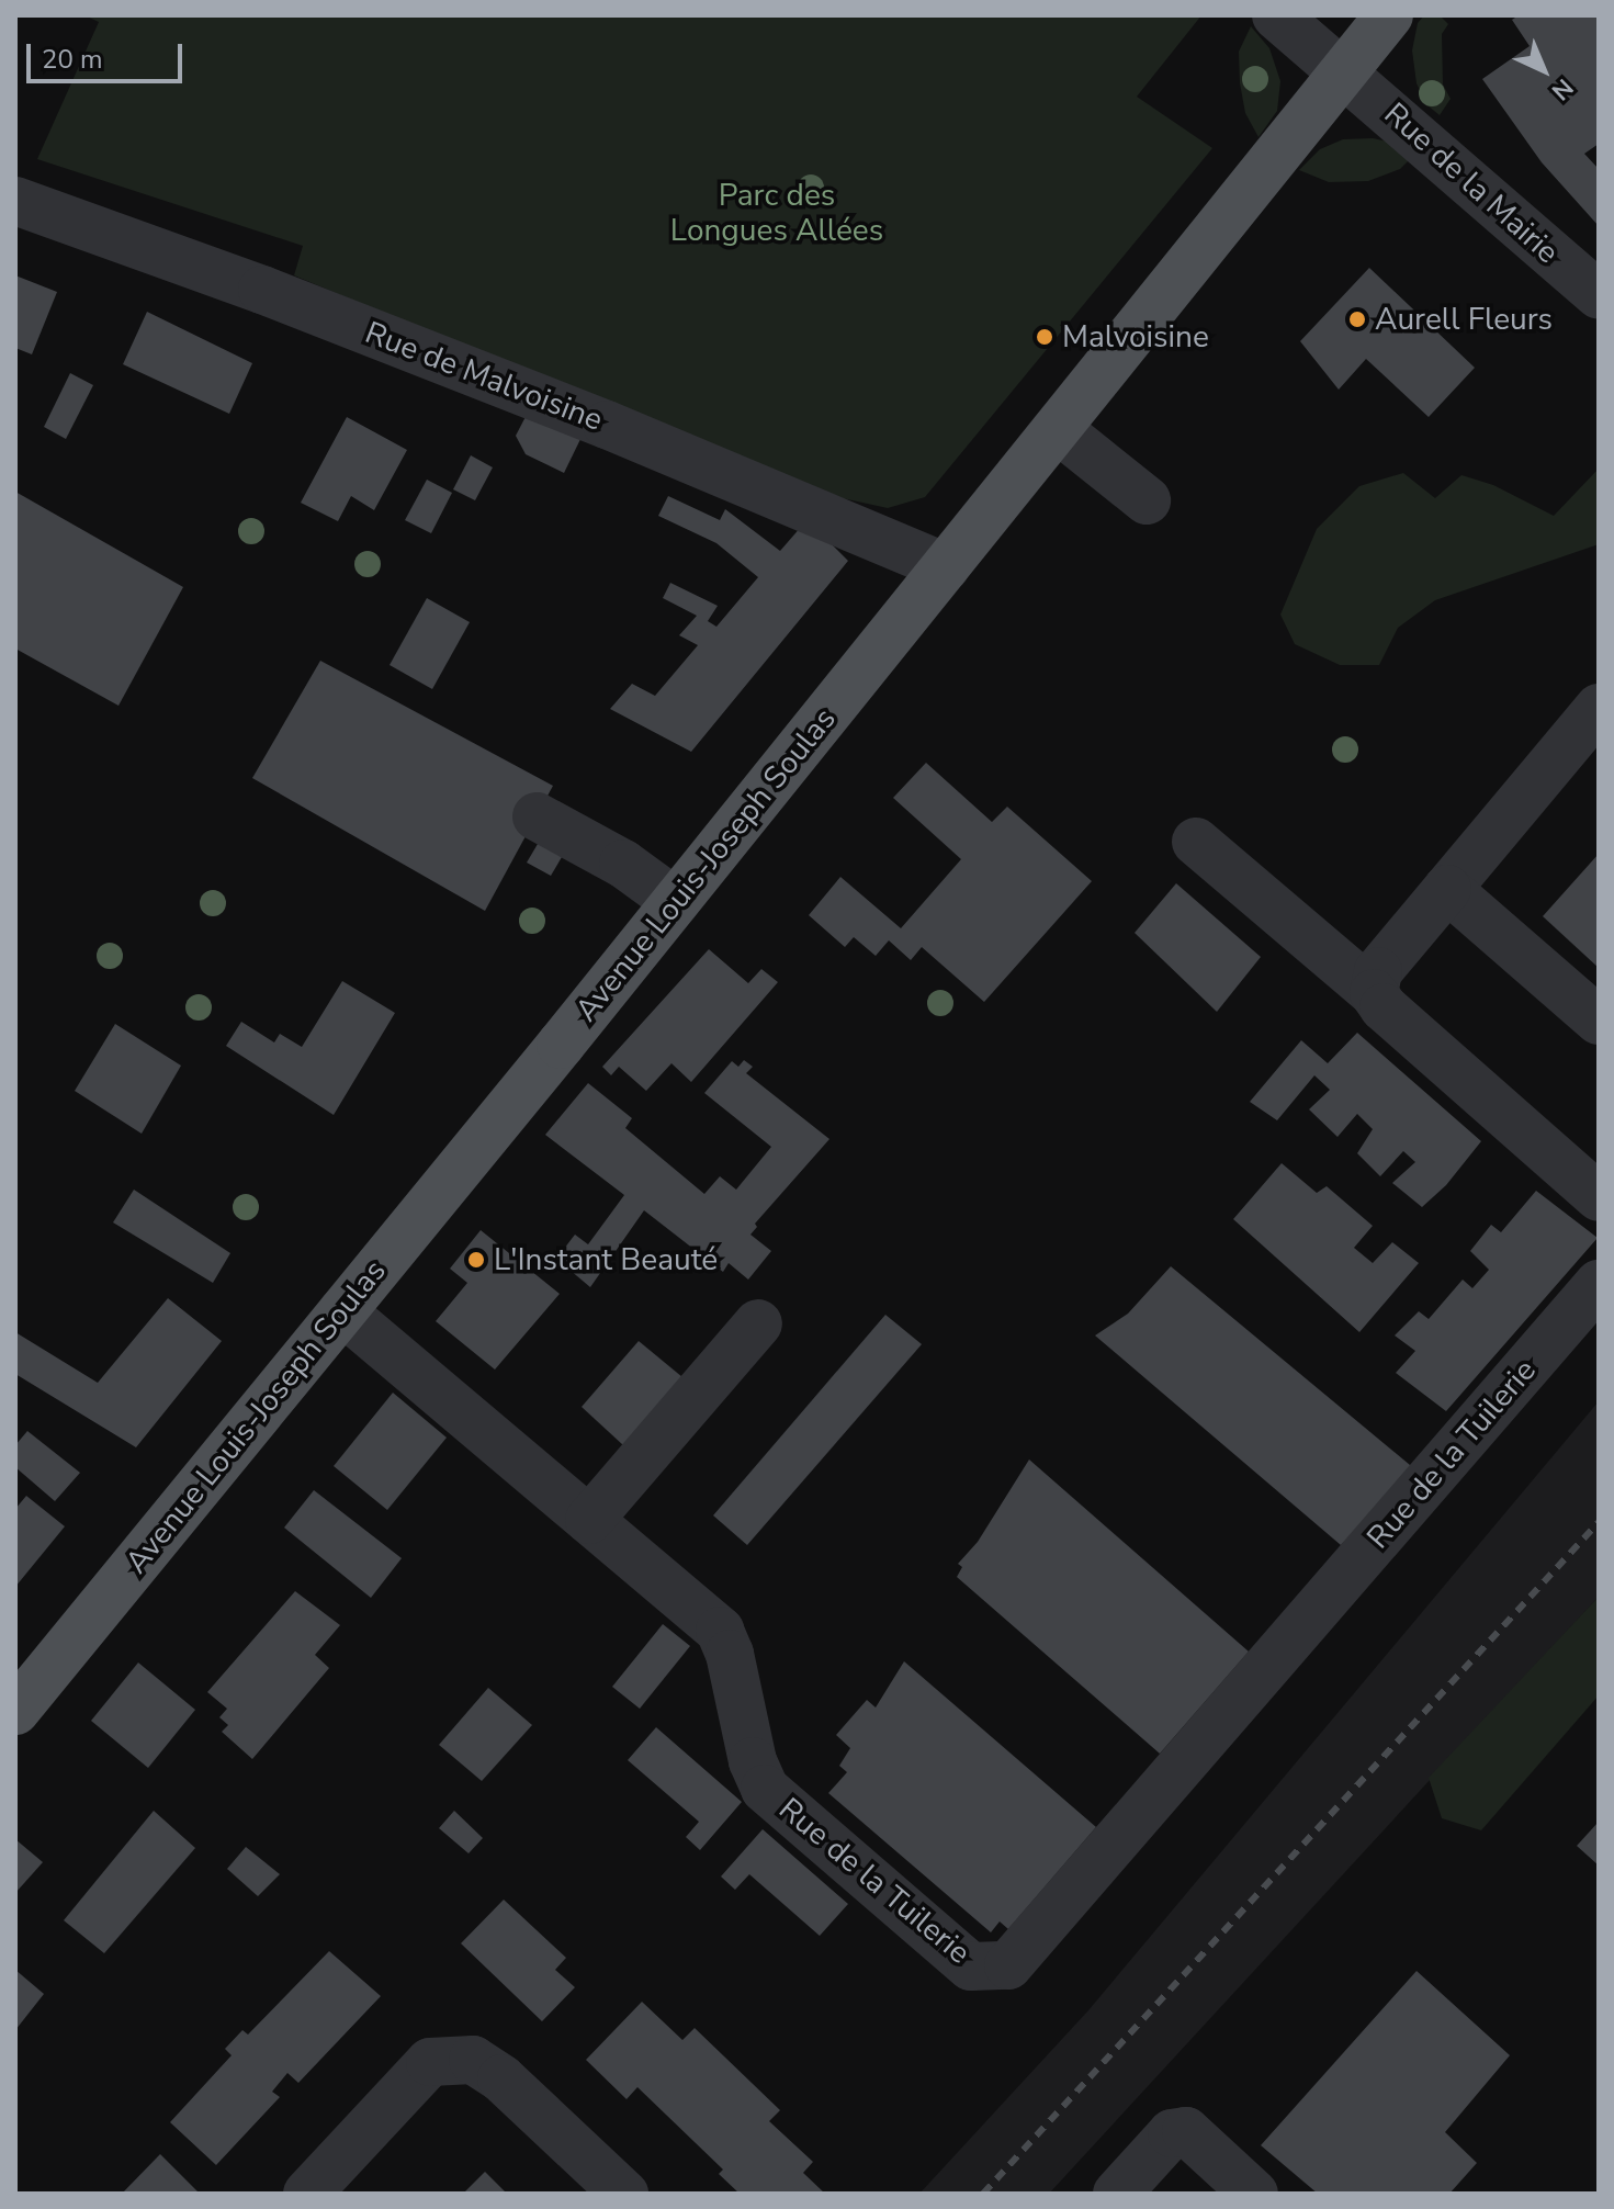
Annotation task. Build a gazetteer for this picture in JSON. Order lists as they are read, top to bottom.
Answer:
{
  "streets": {
    "main road": ["Avenue Louis-Joseph Soulas"],
    "street": ["Rue de la Mairie", "Rue de Malvoisine", "Rue de la Tuilerie"]
  },
  "crossings": [
    ["Rue de la Mairie", "Avenue Louis-Joseph Soulas"],
    ["Rue de Malvoisine", "Avenue Louis-Joseph Soulas"],
    ["Avenue Louis-Joseph Soulas", "Rue de la Tuilerie"]
  ],
  "parks": ["Parc des Longues Allées"],
  "places": ["Aurell Fleurs", "Malvoisine", "L'Instant Beauté"],
  "scale_bar": "20 m",
  "north": "bottom right"
}
